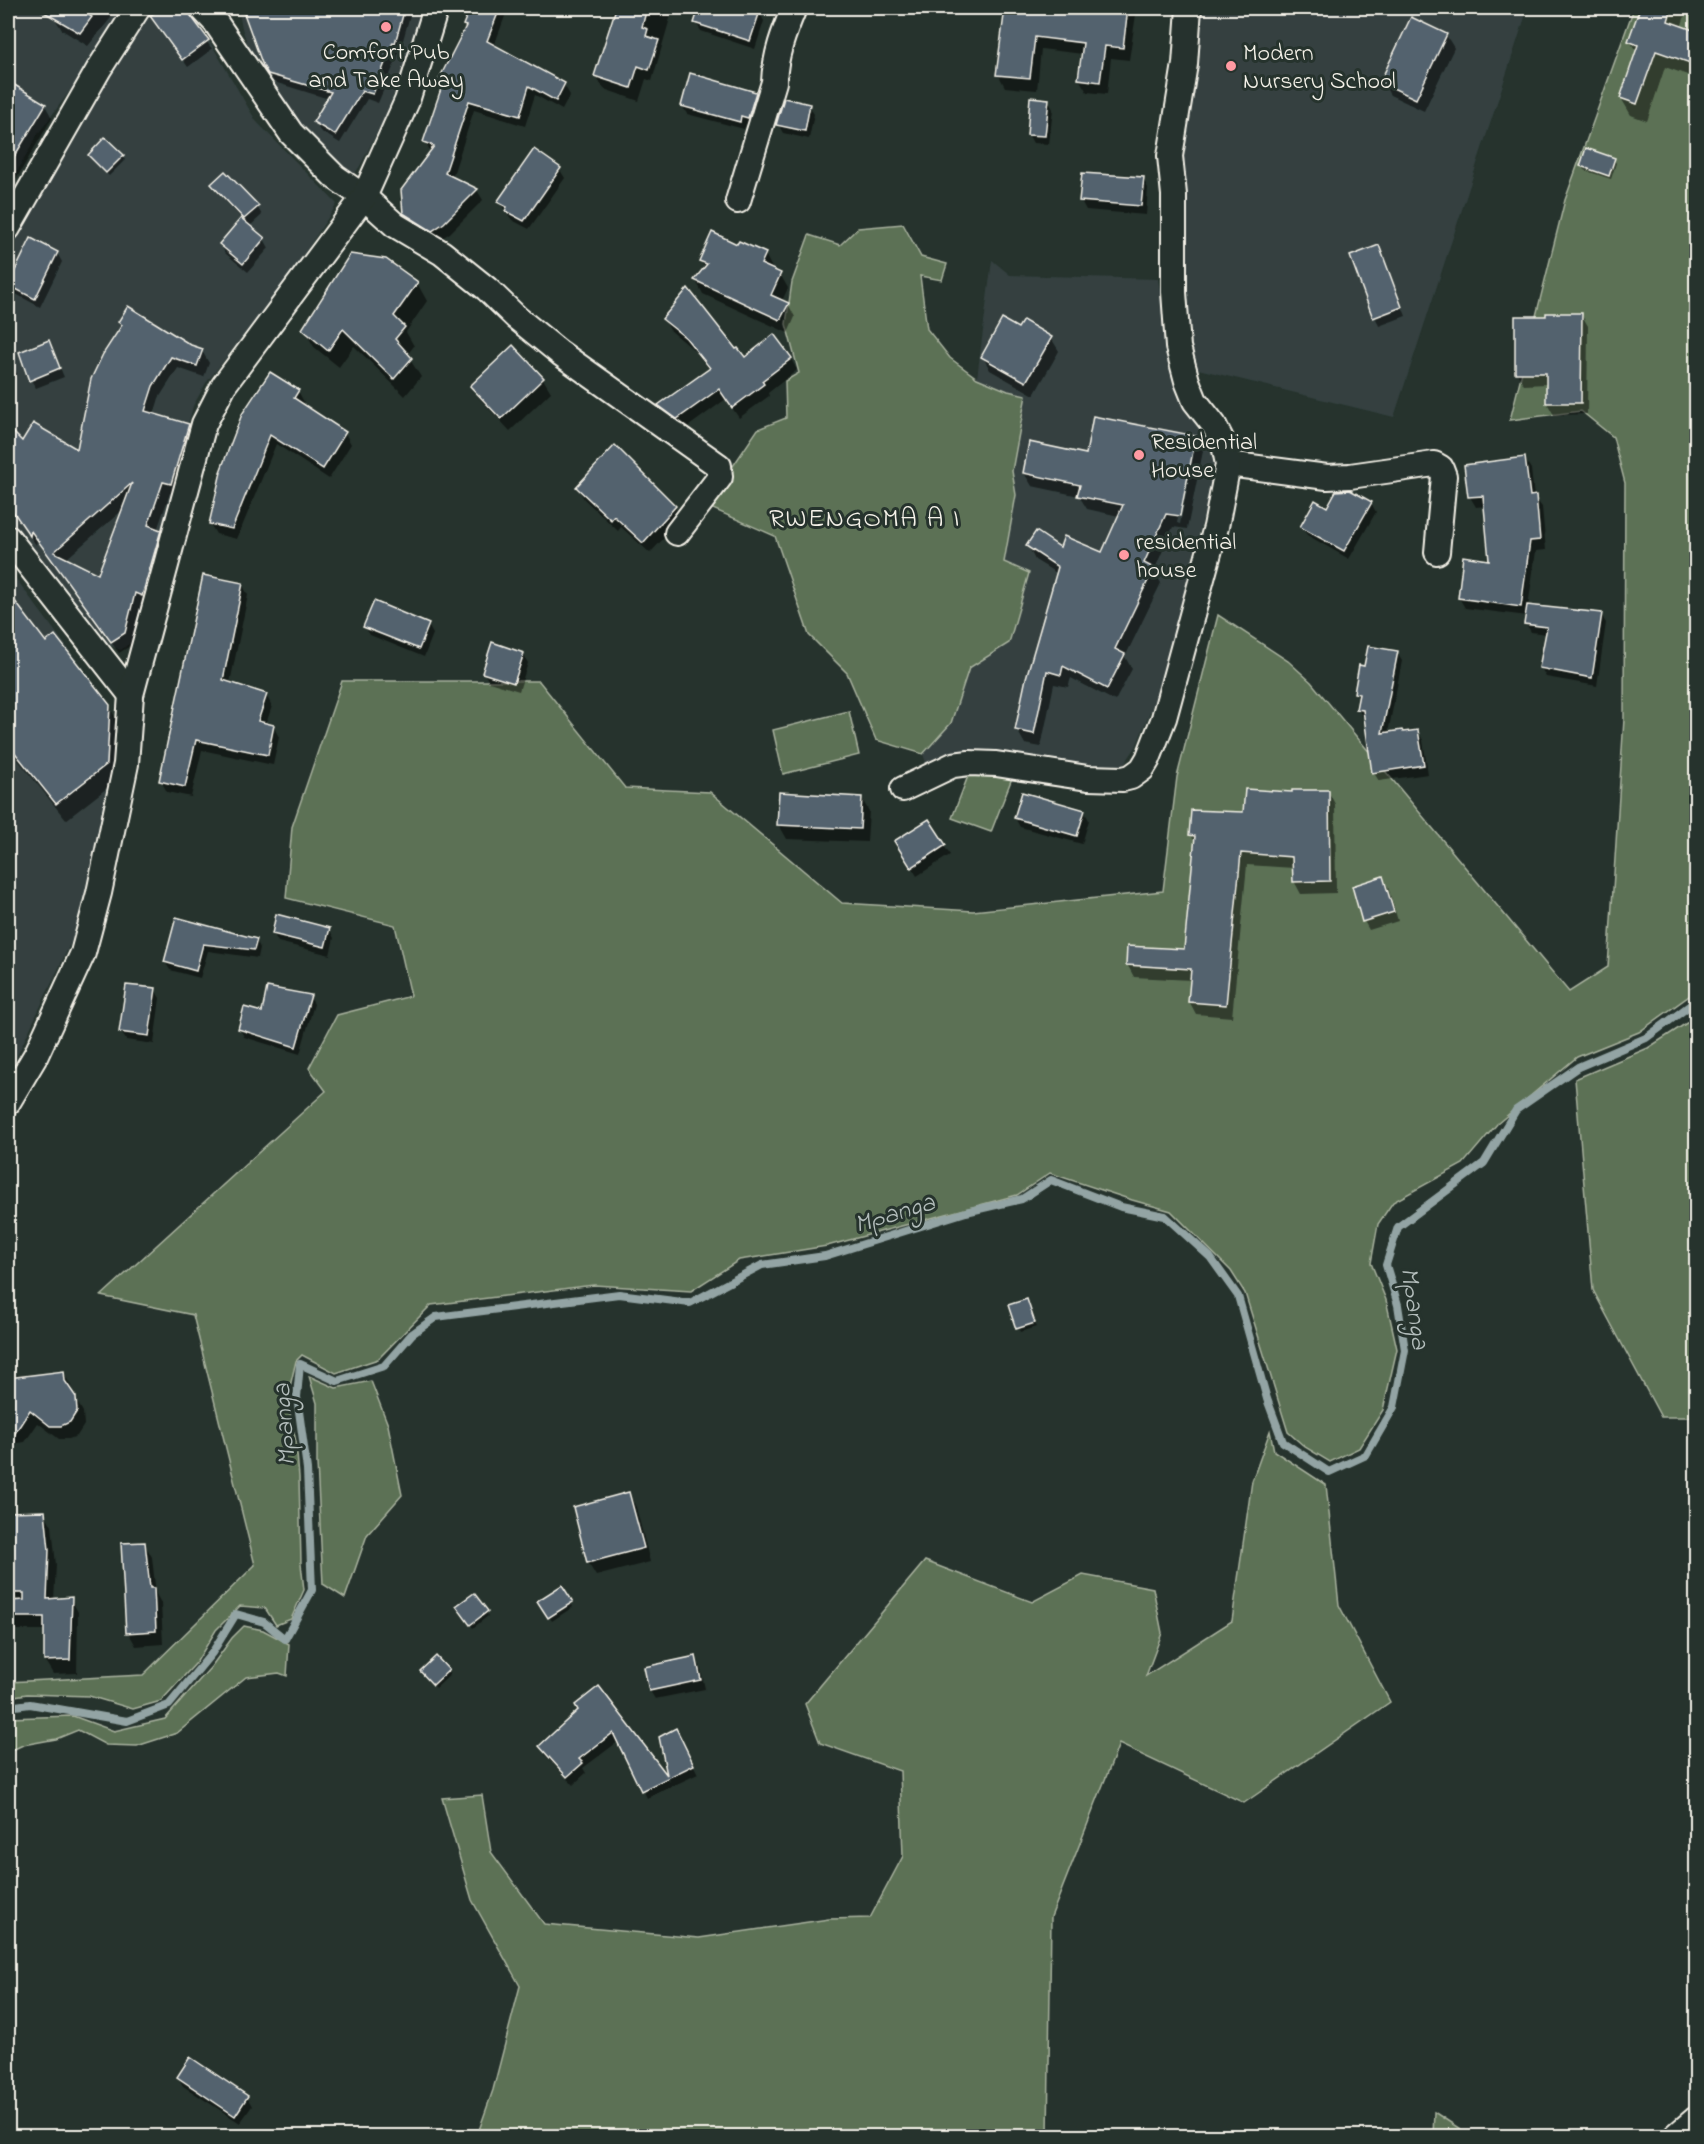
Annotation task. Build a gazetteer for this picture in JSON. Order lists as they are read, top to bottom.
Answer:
{
  "districts": ["RWENGOMA A I"],
  "water": ["Mpanga"],
  "places": [
    "Comfort Pub and Take Away",
    "Modern Nursery School",
    "Residential House",
    "residential house"
  ]
}
